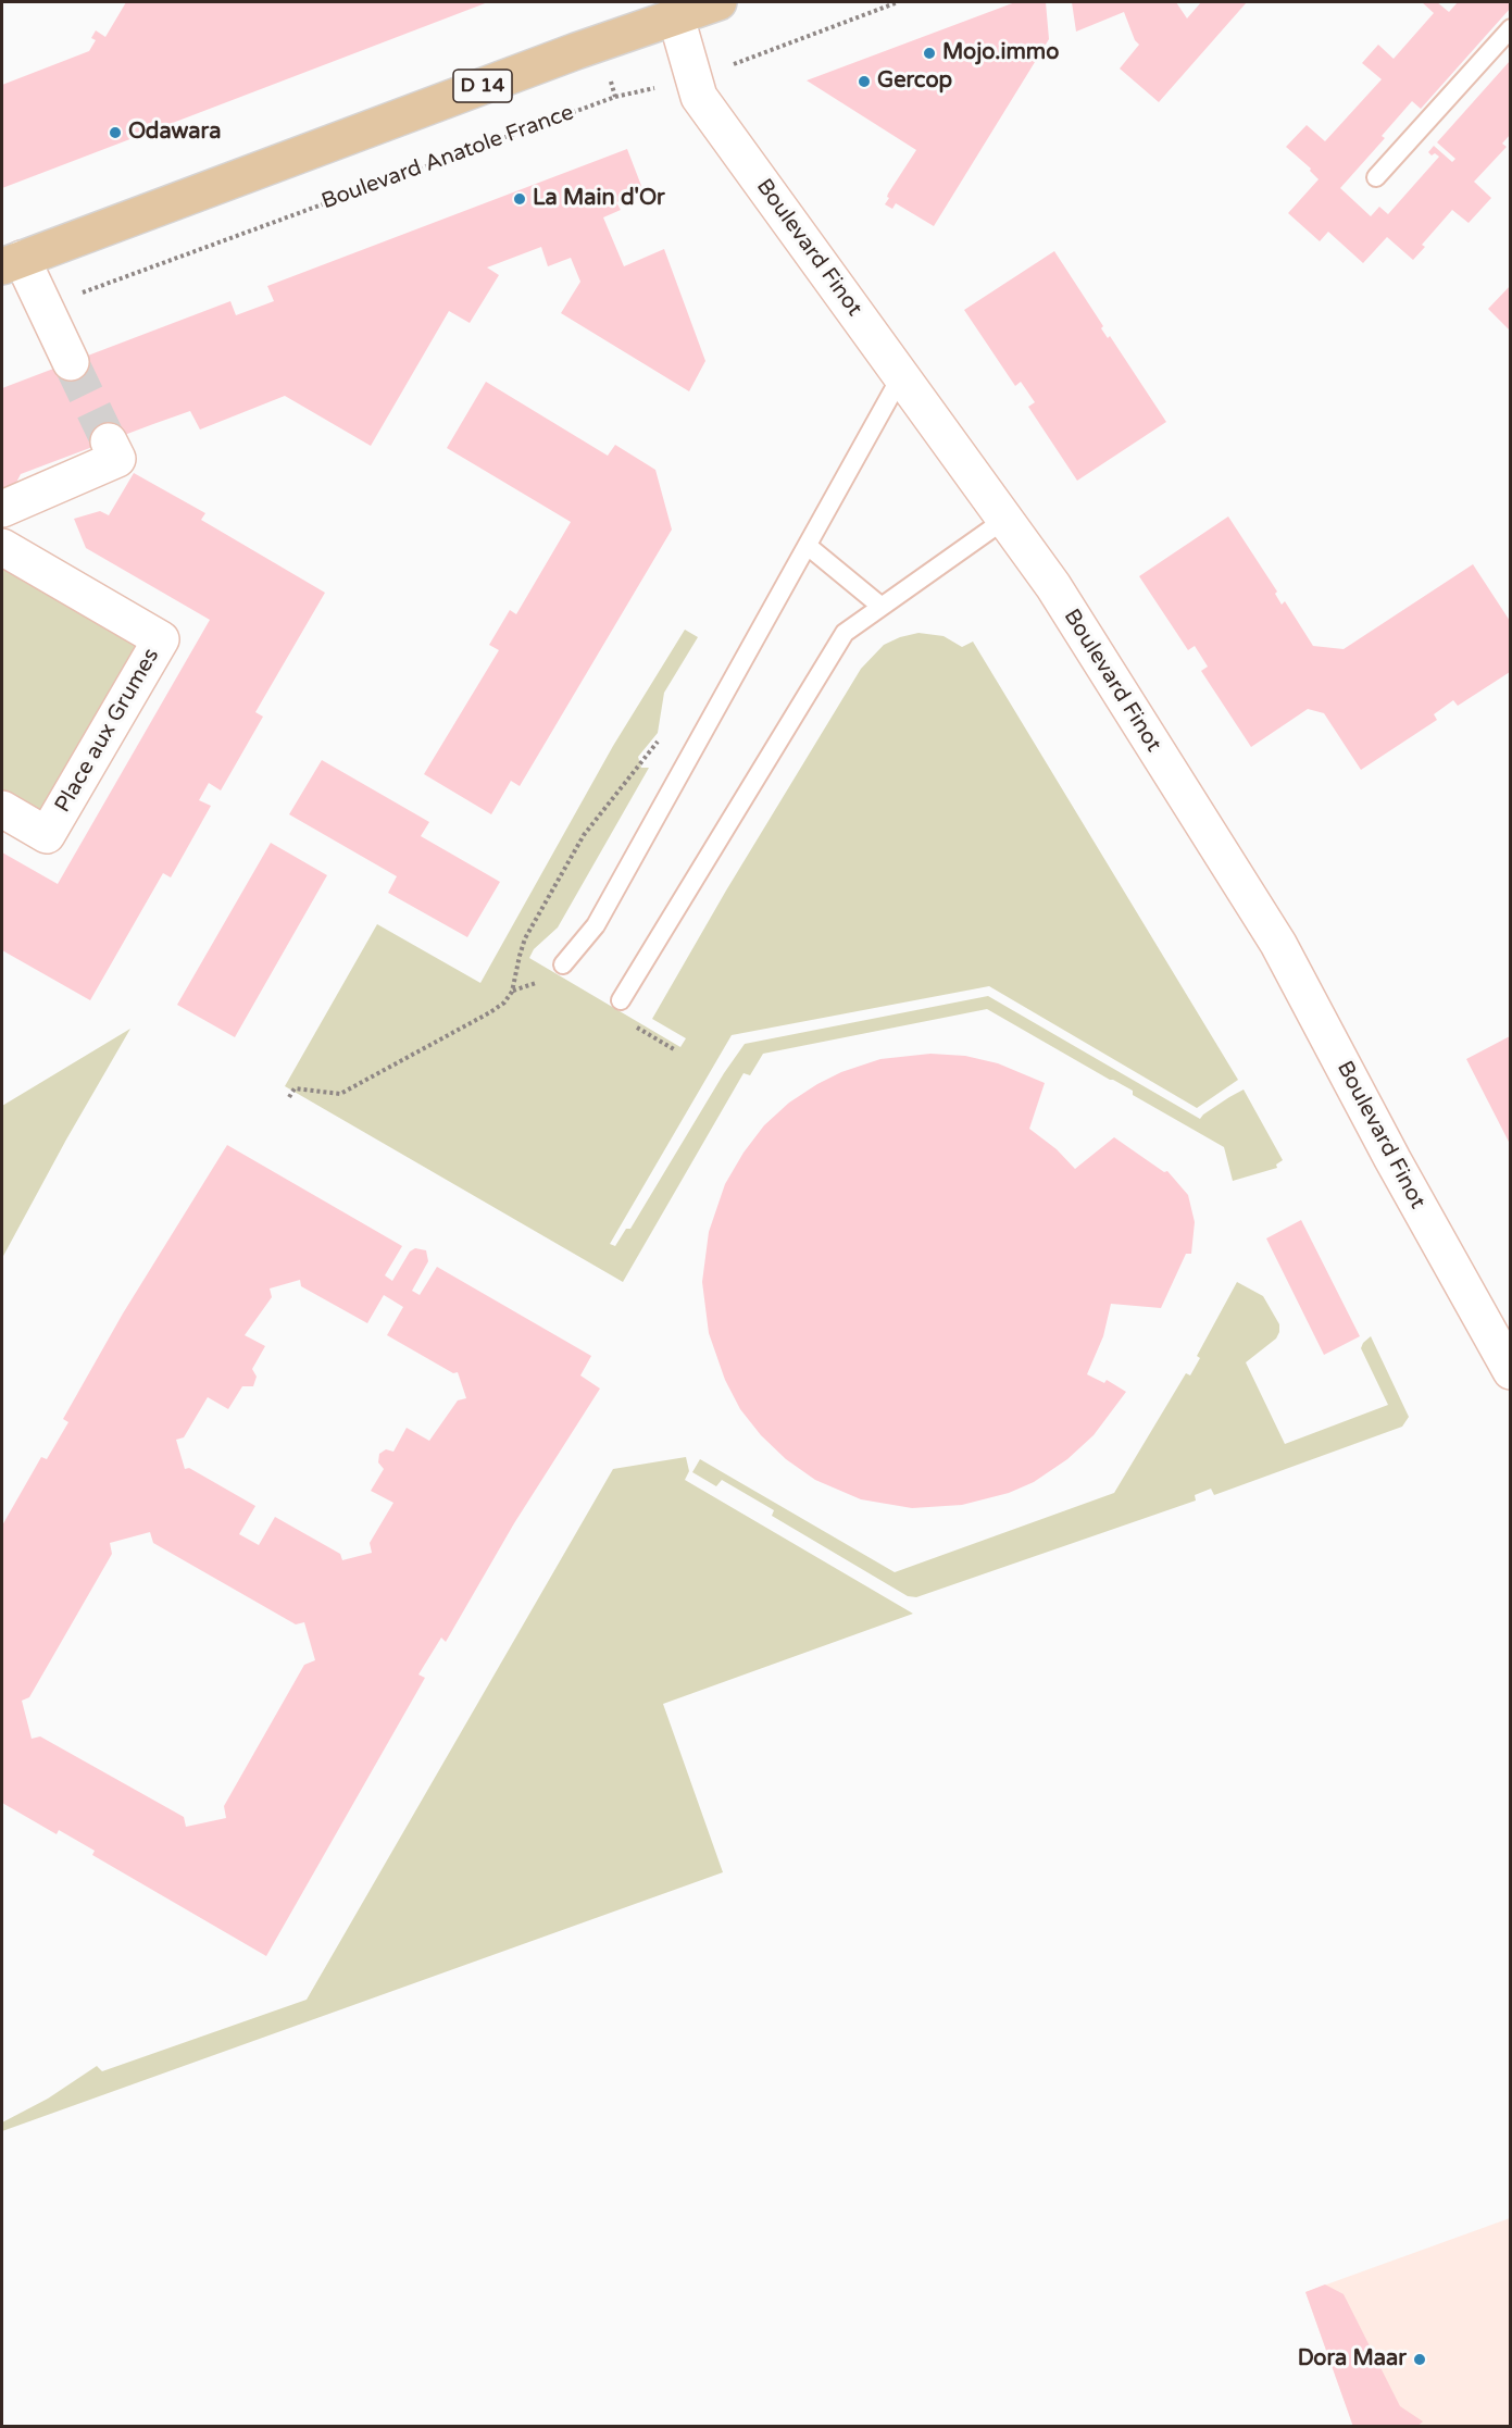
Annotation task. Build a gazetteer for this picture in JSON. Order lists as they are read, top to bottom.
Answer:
{
  "streets": {
    "main road": ["D 14"],
    "street": ["Boulevard Finot", "Place aux Grumes"],
    "path": ["Boulevard Anatole France"]
  },
  "crossings": [
    ["D 14", "Boulevard Finot"],
    ["Boulevard Anatole France", "Boulevard Finot"]
  ],
  "places": [
    "Mojo.immo",
    "Gercop",
    "Odawara",
    "La Main d'Or",
    "Dora Maar"
  ]
}
